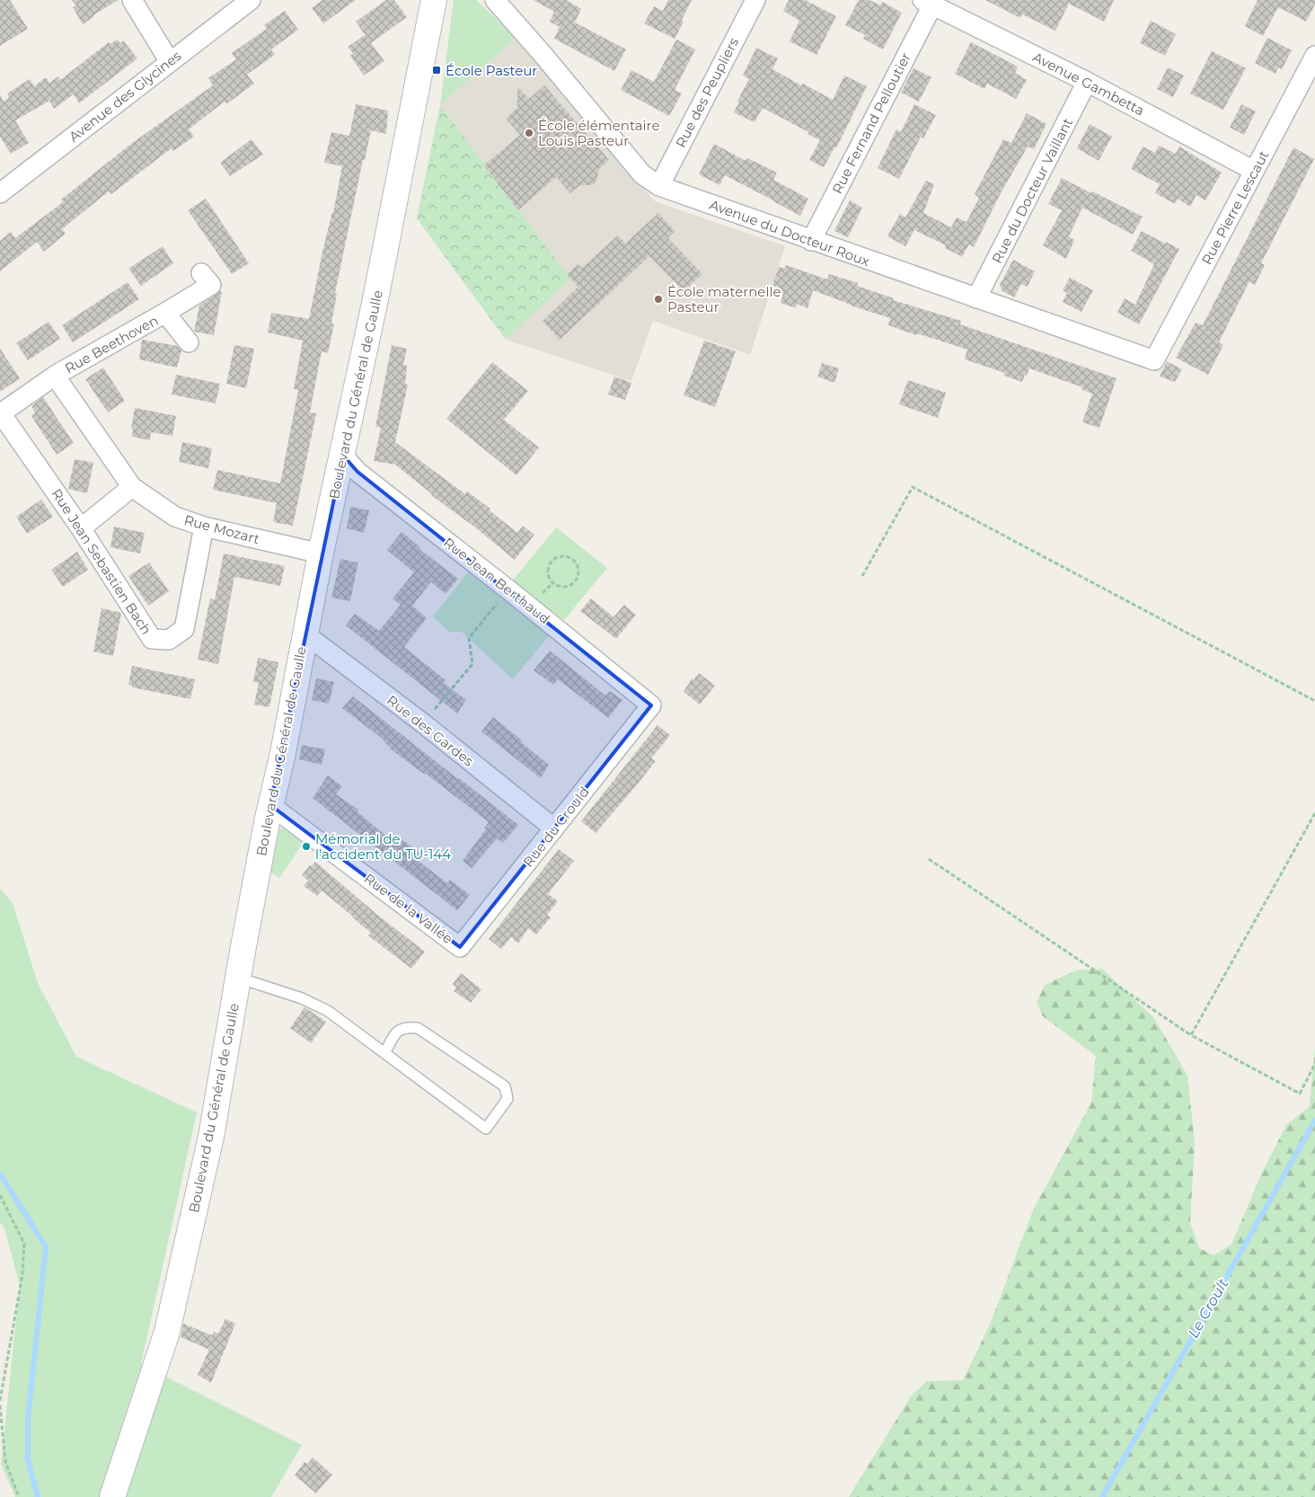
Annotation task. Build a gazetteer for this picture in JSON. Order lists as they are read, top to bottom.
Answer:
{
  "streets": {
    "street": [
      "Avenue Gambetta",
      "Rue des Peupliers",
      "Avenue des Glycines",
      "Rue Fernand Pelloutier",
      "Rue du Docteur Vaillant",
      "Rue Pierre Lescaut",
      "Avenue du Docteur Roux",
      "Rue Beethoven",
      "Boulevard du Général de Gaulle",
      "Rue Mozart",
      "Rue Jean Sebastien Bach",
      "Rue Jean Berthaud",
      "Rue des Gardes",
      "Rue du Crould",
      "Rue de la Vallée"
    ]
  },
  "crossings": [
    ["Avenue Gambetta", "Rue Fernand Pelloutier"],
    ["Avenue Gambetta", "Rue du Docteur Vaillant"],
    ["Avenue Gambetta", "Rue Pierre Lescaut"],
    ["Rue des Peupliers", "Avenue du Docteur Roux"],
    ["Rue Fernand Pelloutier", "Avenue du Docteur Roux"],
    ["Rue du Docteur Vaillant", "Avenue du Docteur Roux"],
    ["Rue Pierre Lescaut", "Avenue du Docteur Roux"],
    ["Rue Beethoven", "Rue Mozart"],
    ["Rue Beethoven", "Rue Jean Sebastien Bach"],
    ["Boulevard du Général de Gaulle", "Rue Mozart"],
    ["Boulevard du Général de Gaulle", "Rue Jean Berthaud"],
    ["Boulevard du Général de Gaulle", "Rue des Gardes"],
    ["Boulevard du Général de Gaulle", "Rue de la Vallée"],
    ["Rue Mozart", "Rue Jean Sebastien Bach"],
    ["Rue Jean Berthaud", "Rue du Crould"],
    ["Rue des Gardes", "Rue du Crould"],
    ["Rue du Crould", "Rue de la Vallée"]
  ],
  "water": ["Le Croult"],
  "places": {
    "transit": ["École Pasteur"],
    "other": ["École élémentaire Louis Pasteur", "École maternelle Pasteur", "Mémorial de l'accident du TU-144"]
  }
}
